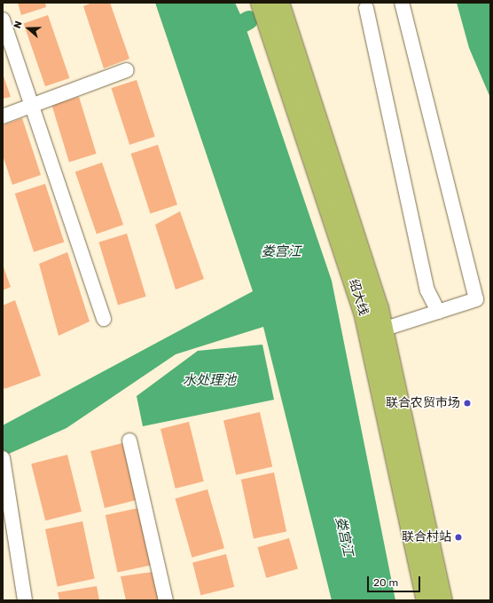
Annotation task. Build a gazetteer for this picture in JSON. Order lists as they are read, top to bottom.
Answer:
{
  "streets": {
    "main road": ["绍大线"]
  },
  "water": ["娄宫江", "水处理池"],
  "places": ["联合农贸市场", "联合村站"],
  "scale_bar": "20 m",
  "north": "left"
}
